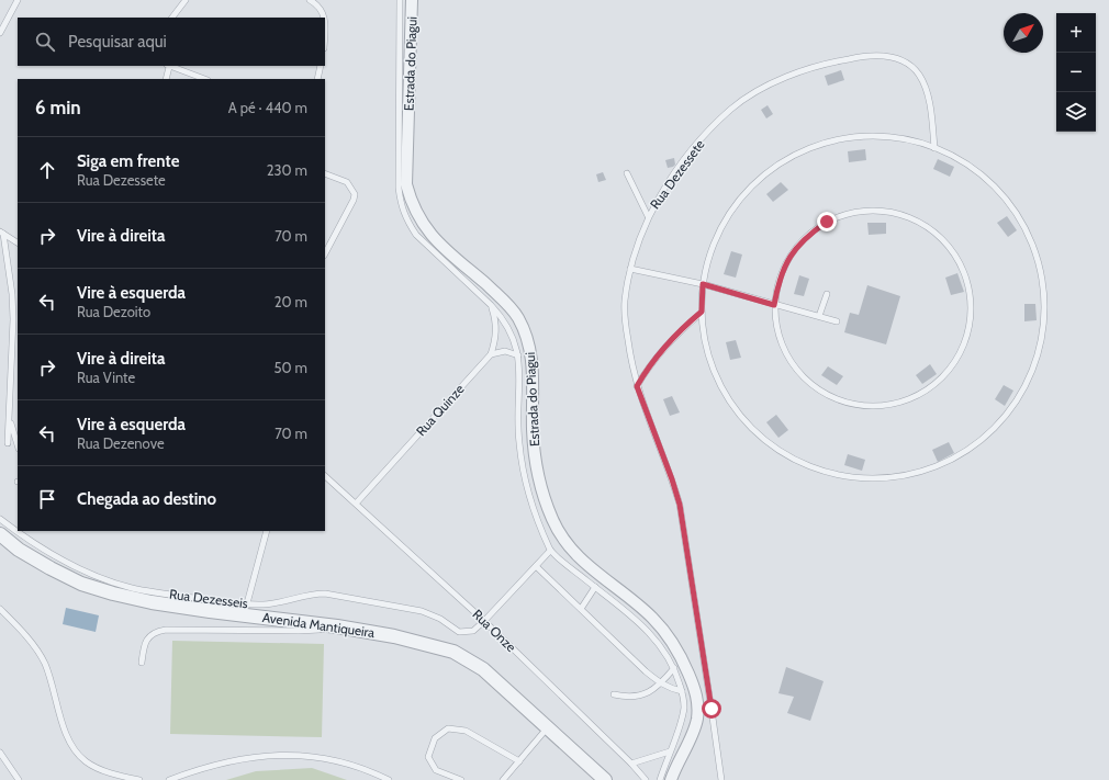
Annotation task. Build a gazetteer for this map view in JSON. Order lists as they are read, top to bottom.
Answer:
{
  "streets": {
    "street": ["Estrada do Piagui", "Avenida Mantiqueira"],
    "lane": [
      "Rua Dezessete",
      "Rua Quinze",
      "Rua Dezesseis",
      "Rua Onze"
    ]
  },
  "crossings": [
    ["Rua Quinze", "Rua Onze"],
    ["Rua Dezesseis", "Rua Onze"]
  ],
  "north": "top right",
  "page": {
    "map_buttons": ["+", "−"],
    "search": "Pesquisar aqui",
    "heading": ["6 min", "A pé · 440 m"],
    "list": [
      ["Siga em frente", "Rua Dezessete", "230 m"],
      ["Vire à direita", "70 m"],
      ["Vire à esquerda", "Rua Dezoito", "20 m"],
      ["Vire à direita", "Rua Vinte", "50 m"],
      ["Vire à esquerda", "Rua Dezenove", "70 m"],
      "Chegada ao destino"
    ]
  }
}
